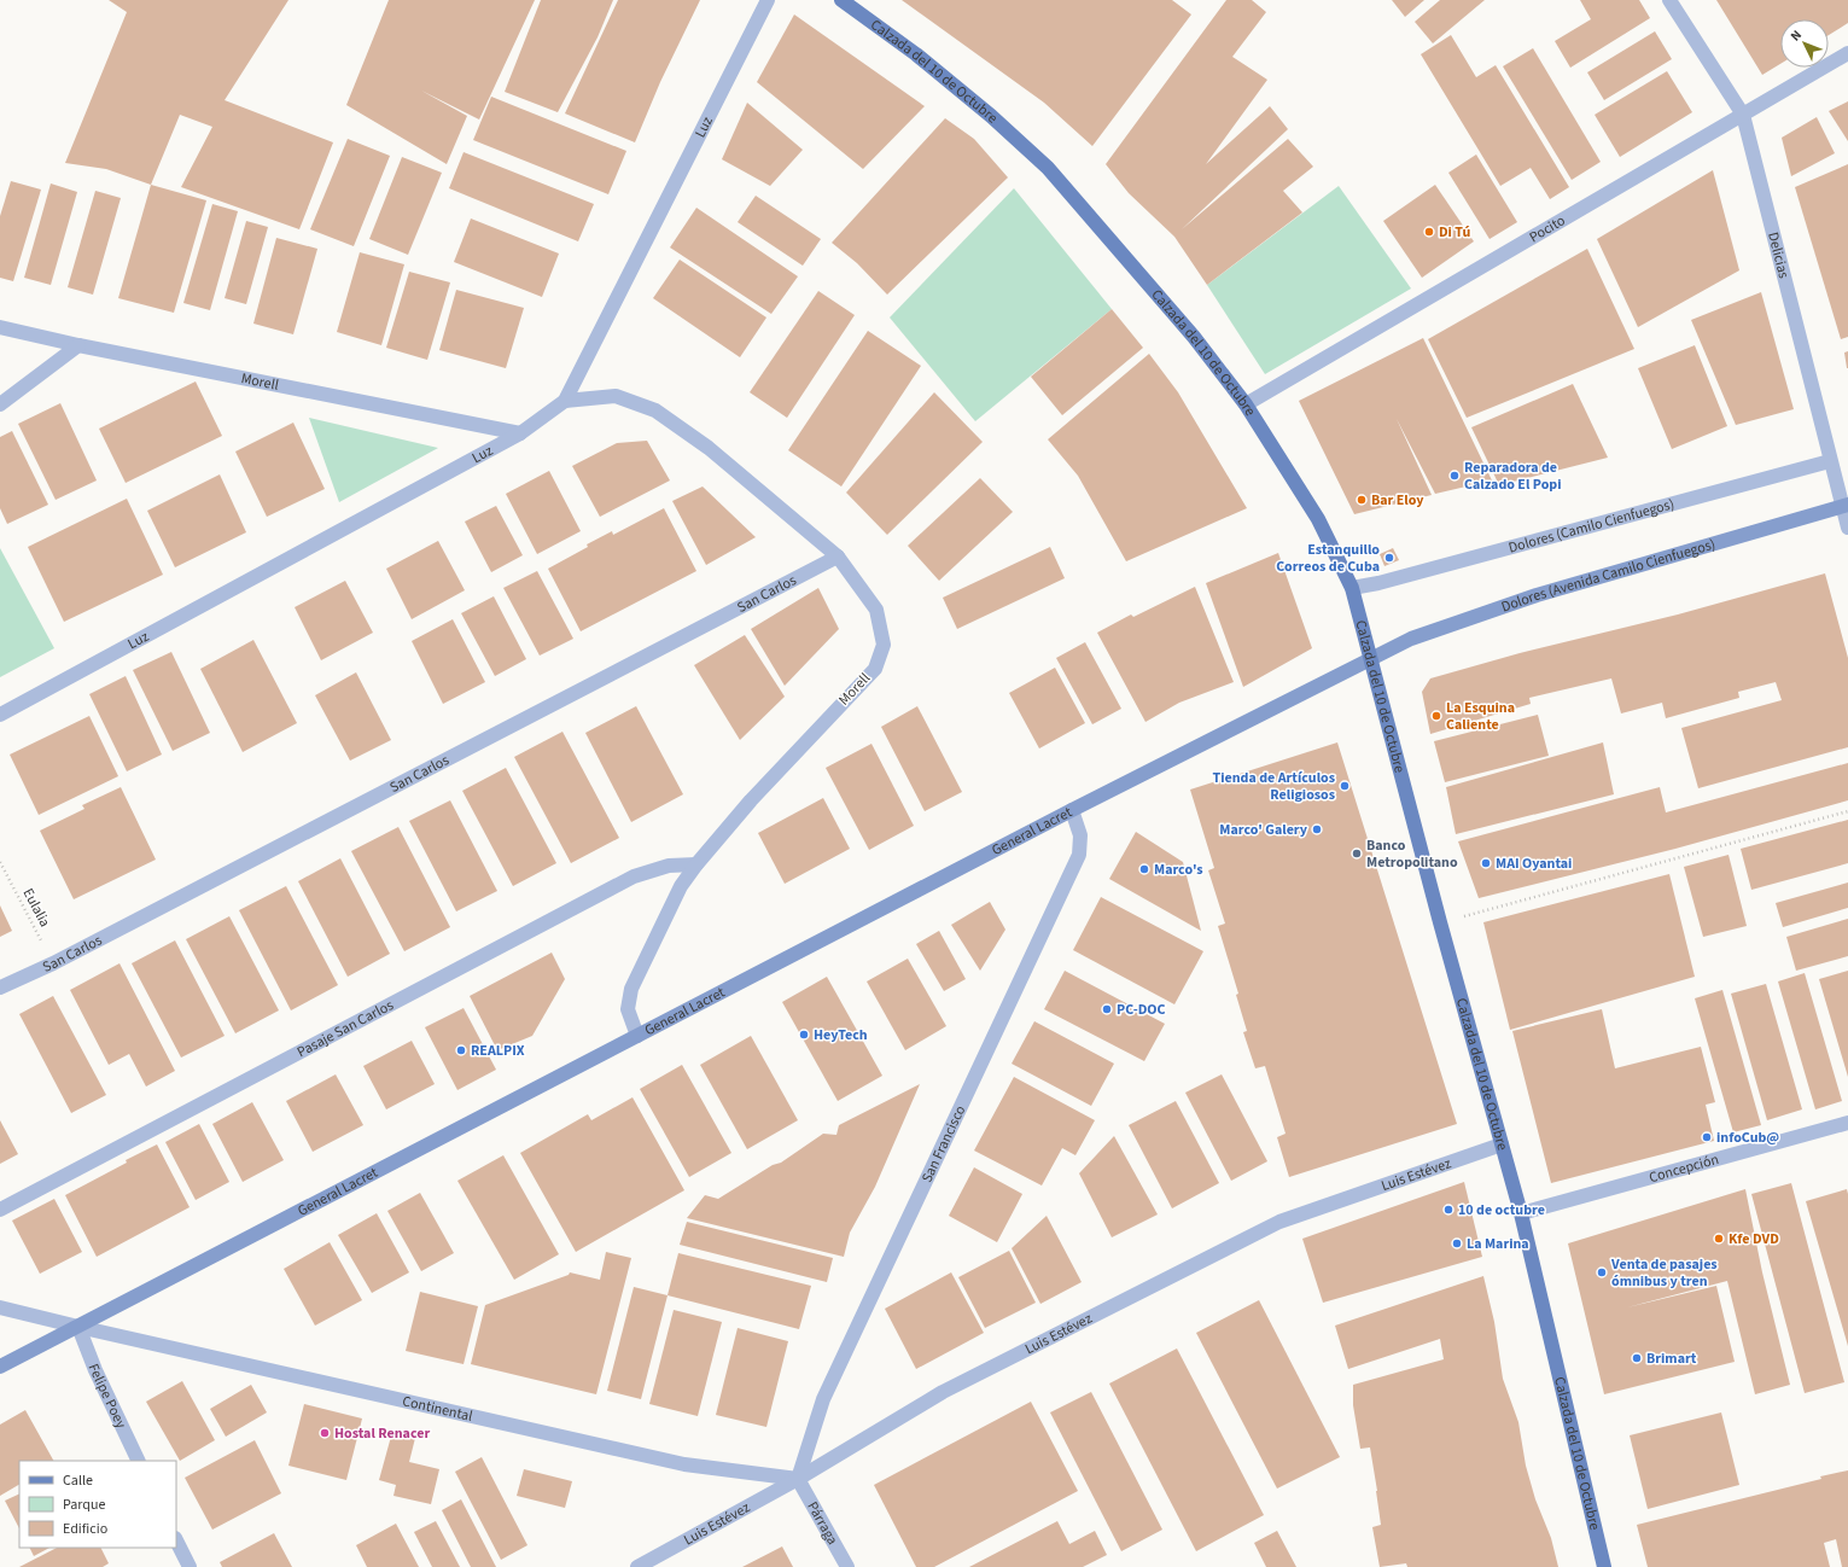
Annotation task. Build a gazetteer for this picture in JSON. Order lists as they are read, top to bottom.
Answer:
{
  "streets": {
    "main road": ["Calzada del 10 de Octubre", "Dolores (Avenida Camilo Cienfuegos)", "General Lacret"],
    "street": [
      "Luz",
      "Pocito",
      "Delicias",
      "Morell",
      "Dolores (Camilo Cienfuegos)",
      "San Carlos",
      "Pasaje San Carlos",
      "San Francisco",
      "Concepción",
      "Luis Estévez",
      "Felipe Poey",
      "Continental",
      "Párraga"
    ],
    "path": ["Eulalia"]
  },
  "crossings": [
    ["Calzada del 10 de Octubre", "Pocito"],
    ["Calzada del 10 de Octubre", "Dolores (Camilo Cienfuegos)"],
    ["Calzada del 10 de Octubre", "Dolores (Avenida Camilo Cienfuegos)"],
    ["Calzada del 10 de Octubre", "General Lacret"],
    ["Calzada del 10 de Octubre", "Concepción"],
    ["Calzada del 10 de Octubre", "Luis Estévez"],
    ["Luz", "Morell"],
    ["Pocito", "Delicias"],
    ["Delicias", "Dolores (Camilo Cienfuegos)"],
    ["Delicias", "Dolores (Avenida Camilo Cienfuegos)"],
    ["Morell", "San Carlos"],
    ["Morell", "General Lacret"],
    ["Morell", "Pasaje San Carlos"],
    ["Dolores (Avenida Camilo Cienfuegos)", "General Lacret"],
    ["San Carlos", "Eulalia"],
    ["General Lacret", "San Francisco"],
    ["General Lacret", "Felipe Poey"],
    ["General Lacret", "Continental"],
    ["San Francisco", "Luis Estévez"],
    ["San Francisco", "Continental"],
    ["San Francisco", "Párraga"],
    ["Luis Estévez", "Continental"],
    ["Luis Estévez", "Párraga"],
    ["Felipe Poey", "Continental"],
    ["Continental", "Párraga"]
  ],
  "places": [
    "Di Tú",
    "Reparadora de Calzado El Popi",
    "Bar Eloy",
    "Estanquillo Correos de Cuba",
    "La Esquina Caliente",
    "Tienda de Artículos Religiosos",
    "Marco' Galery",
    "Banco Metropolitano",
    "MAI Oyantai",
    "Marco's",
    "PC-DOC",
    "HeyTech",
    "REALPIX",
    "infoCub@",
    "10 de octubre",
    "Kfe DVD",
    "La Marina",
    "Venta de pasajes ómnibus y tren",
    "Brimart",
    "Hostal Renacer"
  ],
  "legend": ["Calle", "Parque", "Edificio"],
  "north": "top left"
}
